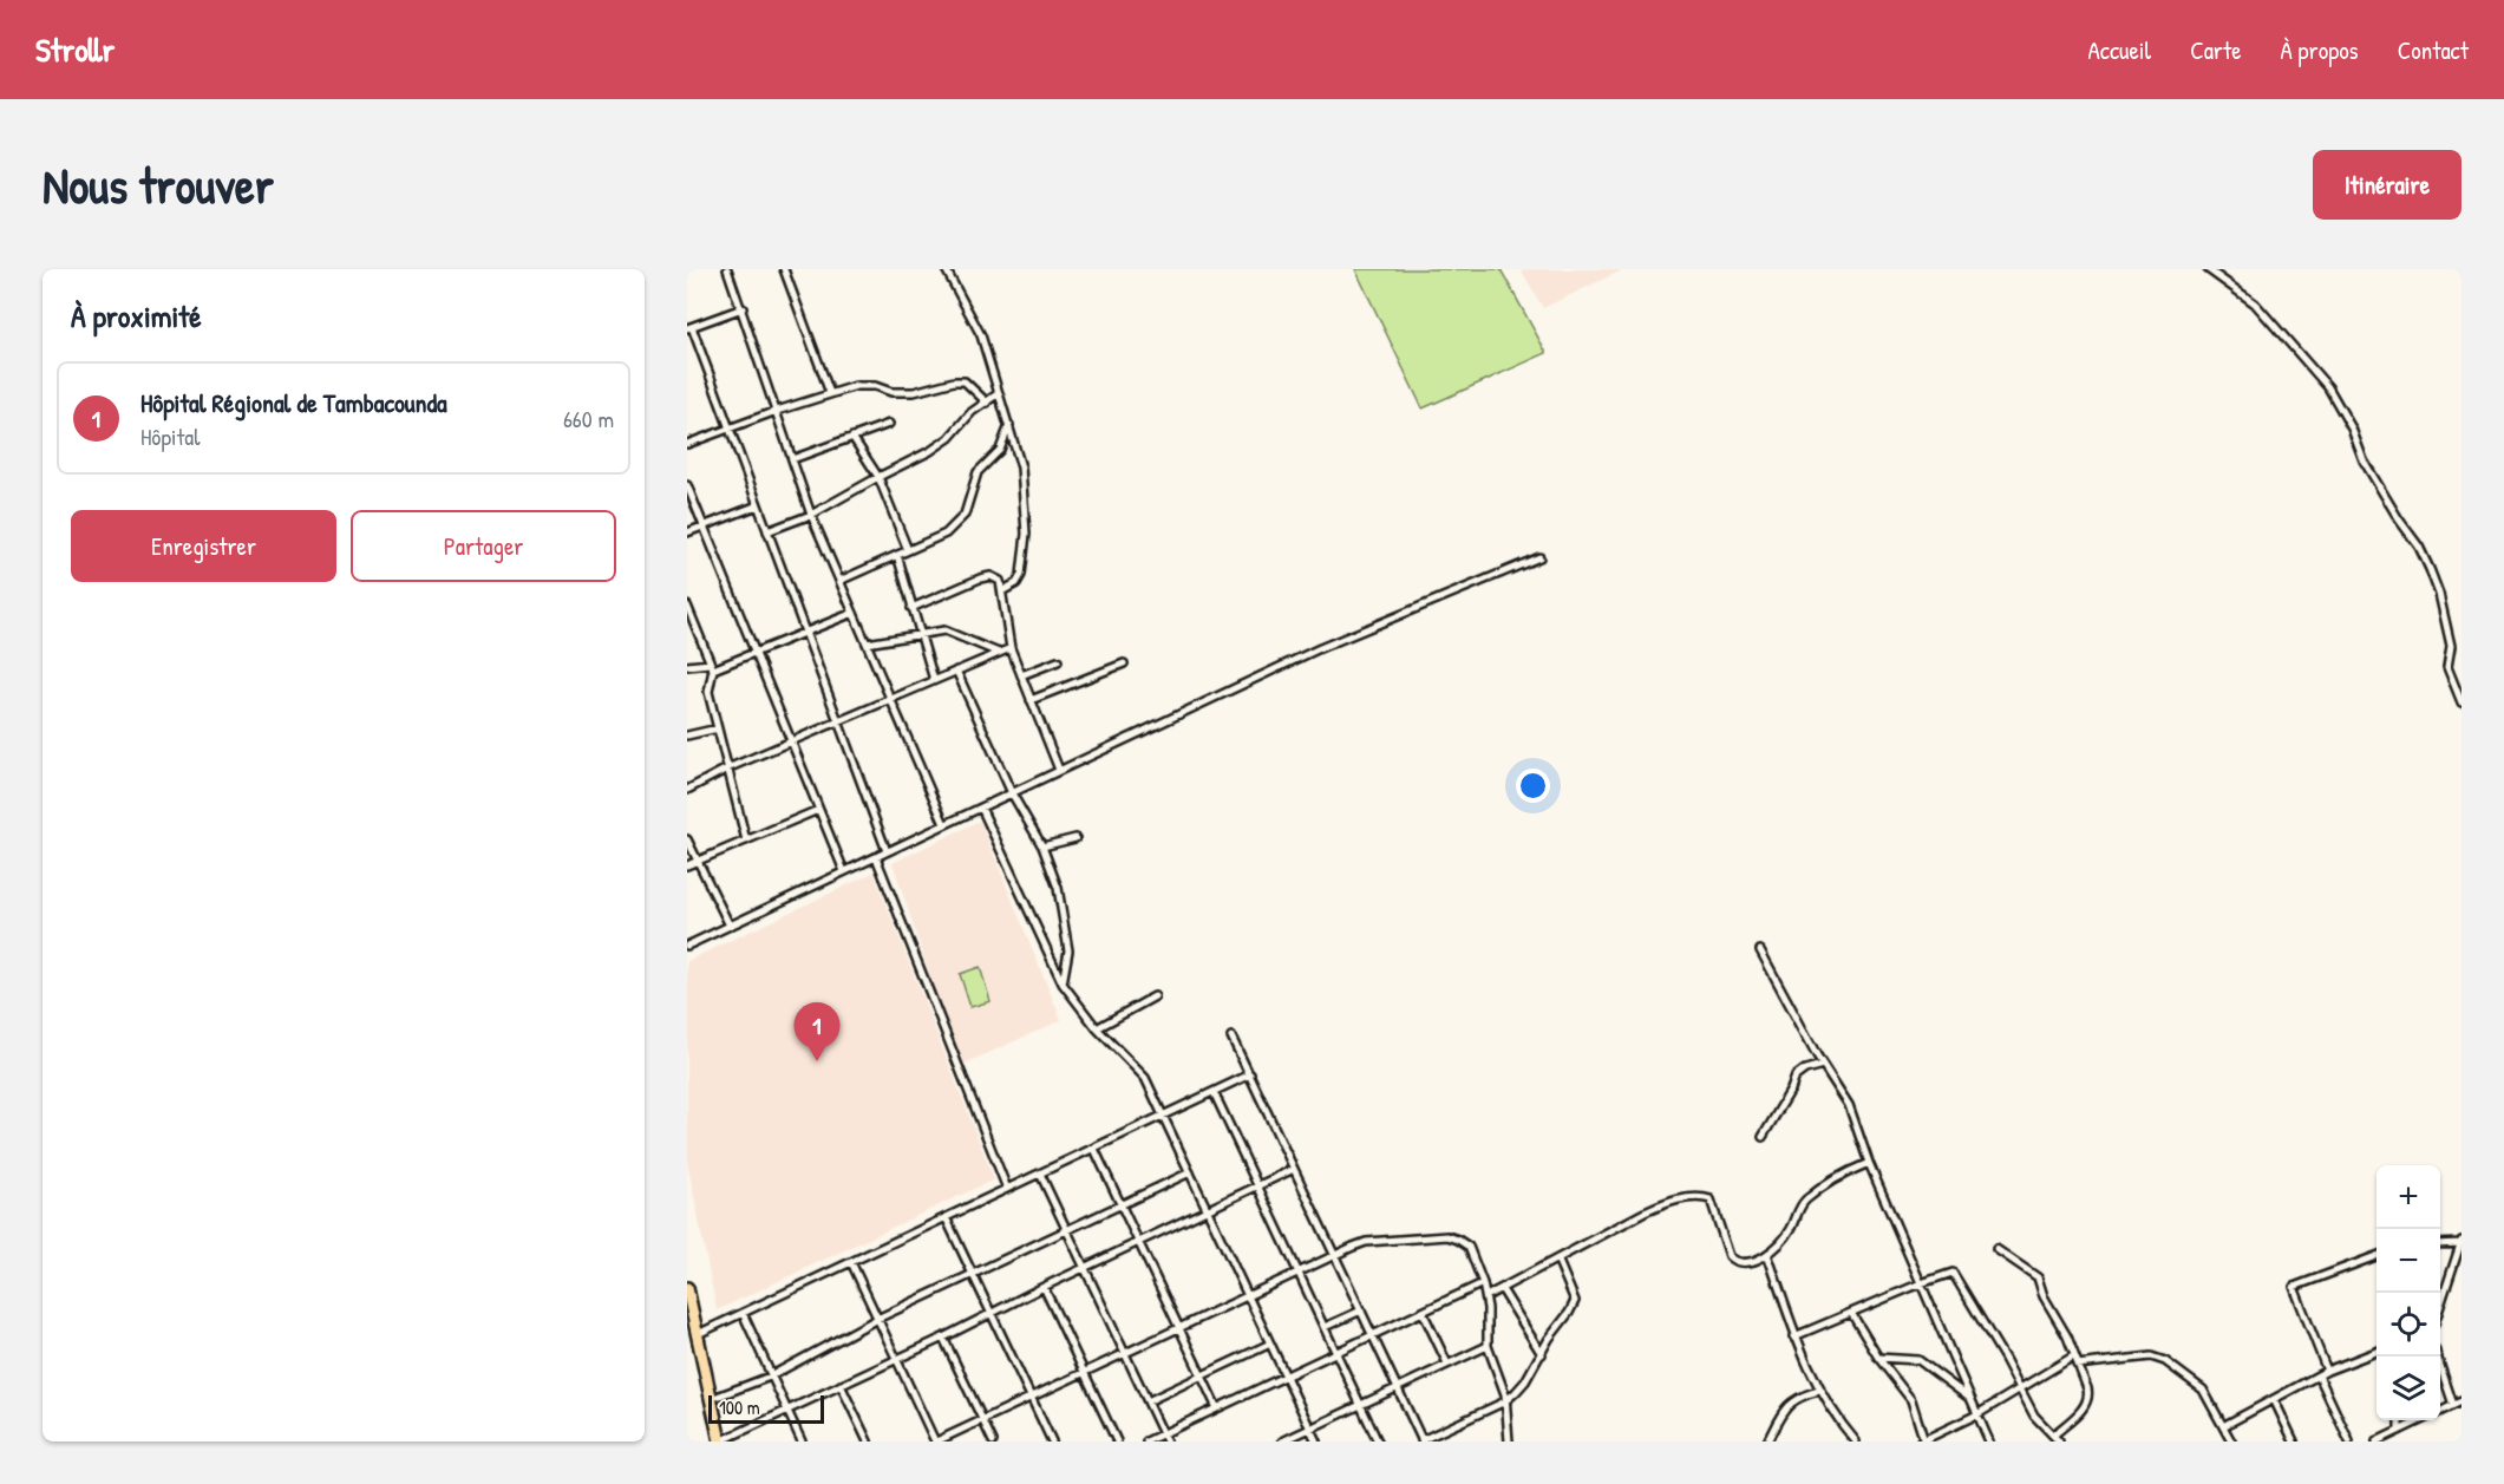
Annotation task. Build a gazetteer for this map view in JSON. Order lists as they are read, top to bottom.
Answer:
{
  "scale_bar": "100 m",
  "page": {
    "header": "Strollr",
    "nav": [
      "Accueil",
      "Carte",
      "À propos",
      "Contact"
    ],
    "buttons": [
      "Itinéraire",
      ["Enregistrer", "Partager"]
    ],
    "title": "Nous trouver",
    "heading": "À proximité",
    "list": [
      {
        "mark": "1",
        "name": "Hôpital Régional de Tambacounda",
        "note": "Hôpital",
        "value": "660 m"
      }
    ],
    "pins": "1",
    "map_buttons": ["+", "−"],
    "scale": "100 m"
  }
}
